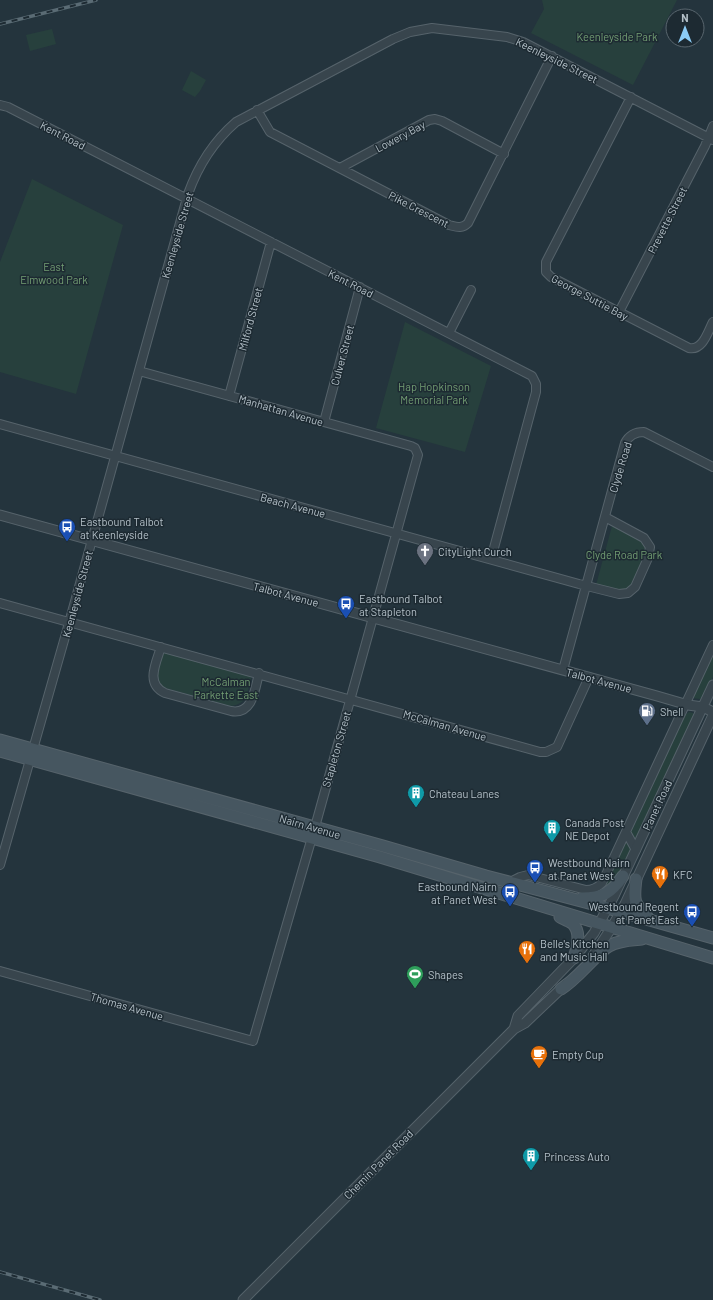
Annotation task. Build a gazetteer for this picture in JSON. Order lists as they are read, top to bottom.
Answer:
{
  "streets": {
    "main road": ["Nairn Avenue"],
    "street": [
      "Keenleyside Street",
      "Kent Road",
      "Lowery Bay",
      "Pike Crescent",
      "Prevette Street",
      "George Suttie Bay",
      "Milford Street",
      "Culver Street",
      "Manhattan Avenue",
      "Clyde Road",
      "Beach Avenue",
      "Talbot Avenue",
      "McCalman Avenue",
      "Stapleton Street",
      "Panet Road",
      "Thomas Avenue",
      "Chemin Panet Road"
    ]
  },
  "crossings": [
    ["Keenleyside Street", "Kent Road"],
    ["Keenleyside Street", "Pike Crescent"],
    ["Keenleyside Street", "Prevette Street"],
    ["Keenleyside Street", "George Suttie Bay"],
    ["Keenleyside Street", "Manhattan Avenue"],
    ["Keenleyside Street", "Beach Avenue"],
    ["Keenleyside Street", "Talbot Avenue"],
    ["Keenleyside Street", "McCalman Avenue"],
    ["Keenleyside Street", "Nairn Avenue"],
    ["Kent Road", "Milford Street"],
    ["Kent Road", "Culver Street"],
    ["Kent Road", "Beach Avenue"],
    ["Lowery Bay", "Pike Crescent"],
    ["Prevette Street", "George Suttie Bay"],
    ["Milford Street", "Manhattan Avenue"],
    ["Culver Street", "Manhattan Avenue"],
    ["Manhattan Avenue", "Stapleton Street"],
    ["Clyde Road", "Beach Avenue"],
    ["Clyde Road", "Talbot Avenue"],
    ["Beach Avenue", "Stapleton Street"],
    ["Talbot Avenue", "McCalman Avenue"],
    ["Talbot Avenue", "Stapleton Street"],
    ["Talbot Avenue", "Panet Road"],
    ["McCalman Avenue", "Stapleton Street"],
    ["Stapleton Street", "Nairn Avenue"],
    ["Stapleton Street", "Thomas Avenue"],
    ["Panet Road", "Nairn Avenue"],
    ["Panet Road", "Chemin Panet Road"],
    ["Nairn Avenue", "Chemin Panet Road"]
  ],
  "parks": [
    "Keenleyside Park",
    "East Elmwood Park",
    "Hap Hopkinson Memorial Park",
    "Clyde Road Park",
    "McCalman Parkette East"
  ],
  "places": {
    "bus stop": [
      "Eastbound Talbot at Keenleyside",
      "Eastbound Talbot at Stapleton",
      "Westbound Nairn at Panet West",
      "Eastbound Nairn at Panet West",
      "Westbound Regent at Panet East"
    ],
    "church": ["CityLight Curch"],
    "fuel station": ["Shell"],
    "building": ["Chateau Lanes", "Canada Post NE Depot", "Princess Auto"],
    "restaurant": ["KFC", "Belle's Kitchen and Music Hall"],
    "sports": ["Shapes"],
    "cafe": ["Empty Cup"]
  },
  "north": "top"
}
